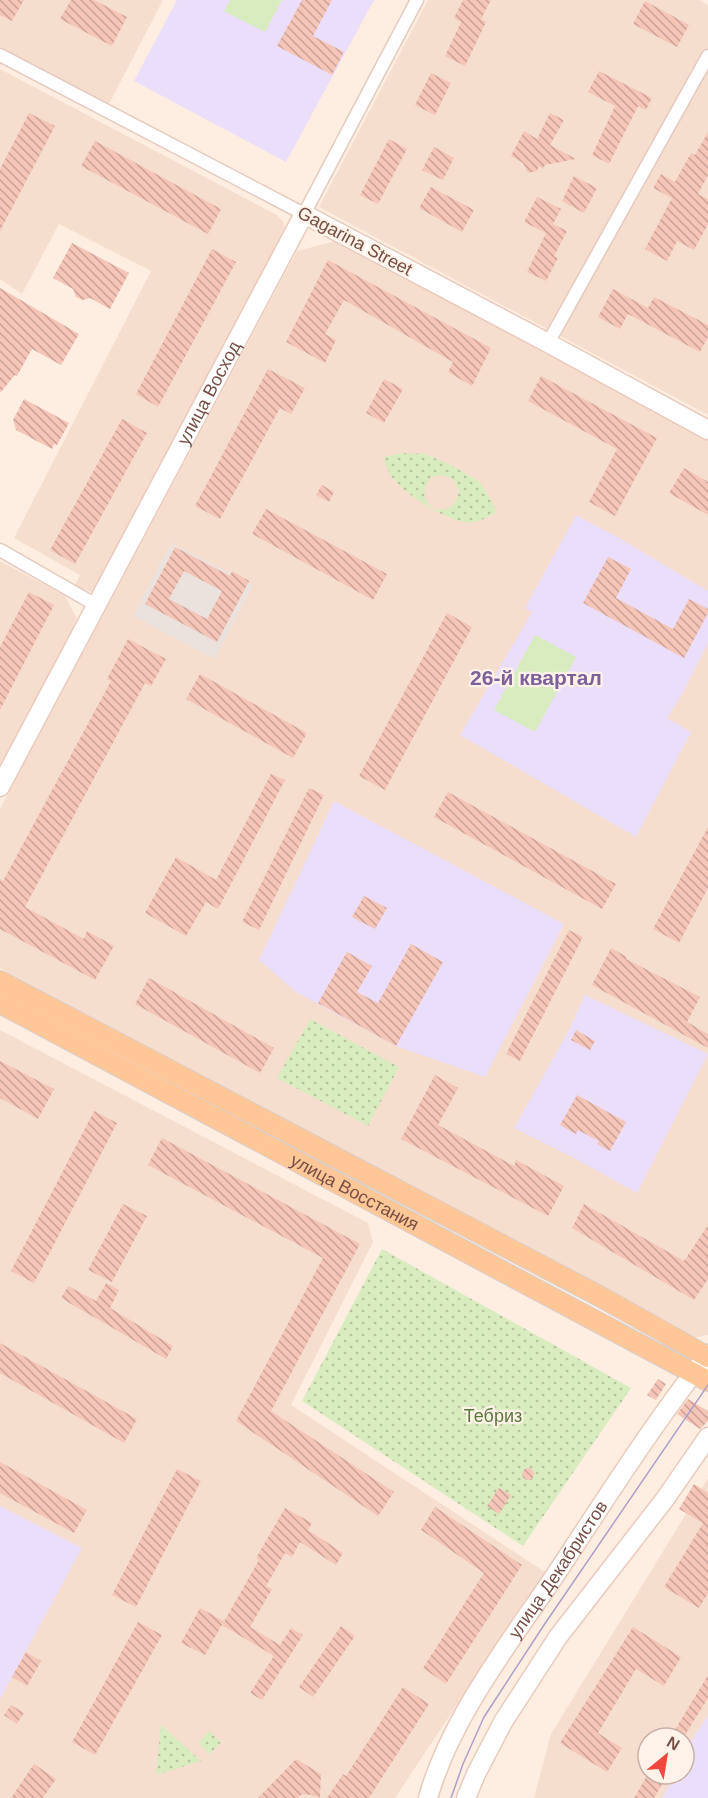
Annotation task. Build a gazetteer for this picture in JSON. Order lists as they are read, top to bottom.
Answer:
{
  "streets": {
    "main road": ["улица Восстания"],
    "street": ["Gagarina Street", "улица Восход", "улица Декабристов"]
  },
  "crossings": [
    ["Gagarina Street", "улица Восход"],
    ["улица Восстания", "улица Декабристов"]
  ],
  "districts": ["26-й квартал"],
  "parks": ["Тебриз"],
  "north": "top right"
}
